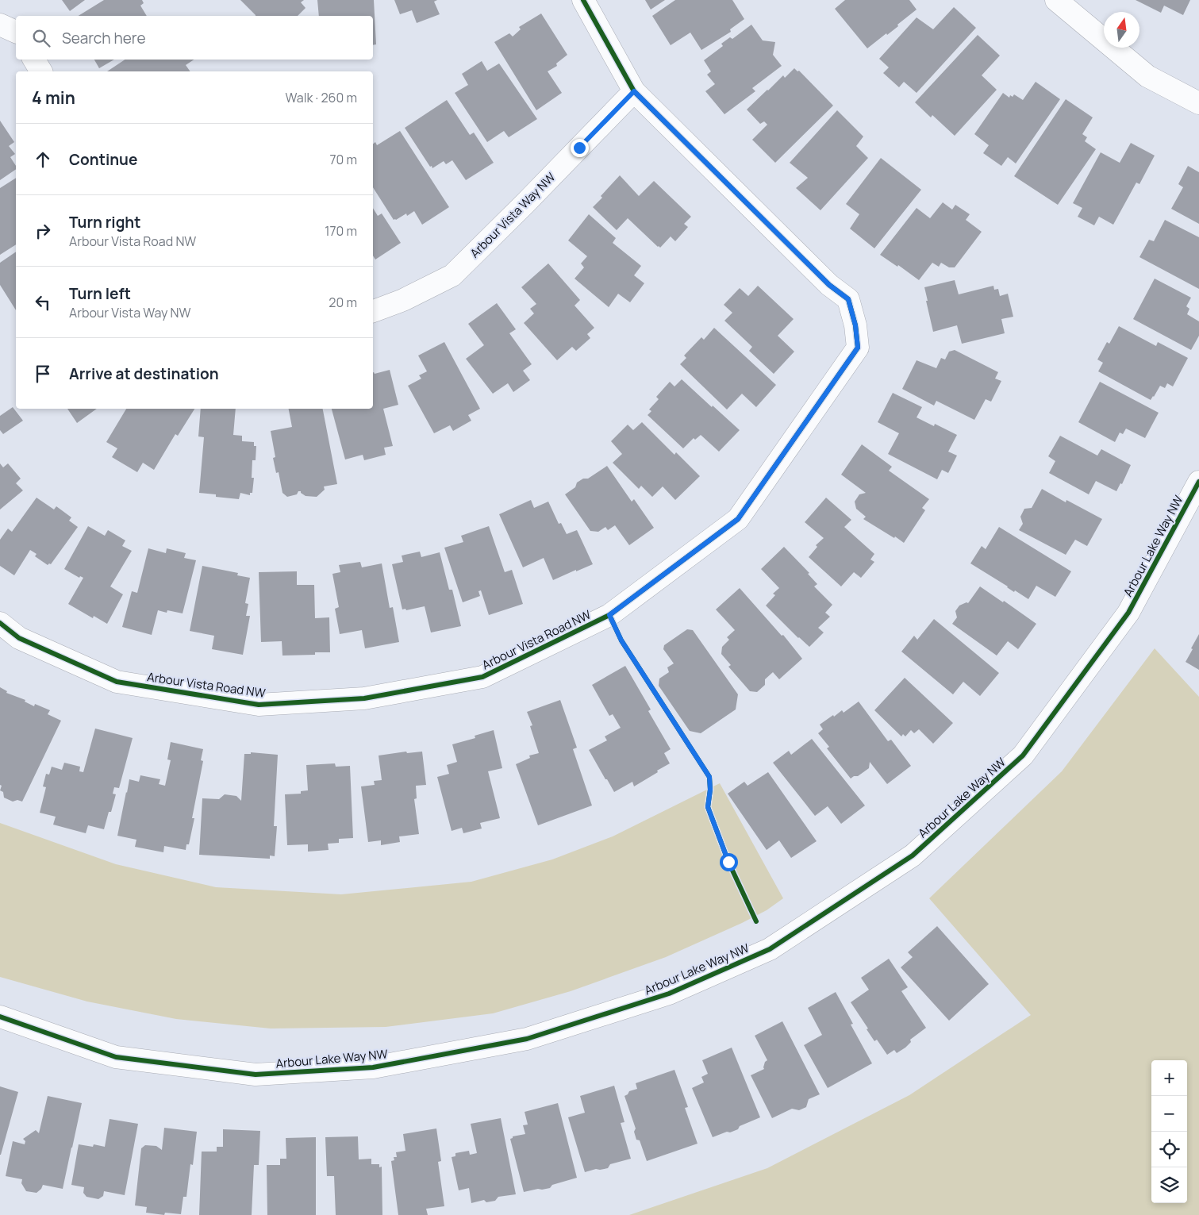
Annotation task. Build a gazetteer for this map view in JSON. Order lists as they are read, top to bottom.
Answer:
{
  "streets": {
    "street": ["Arbour Vista Way NW", "Arbour Lake Way NW", "Arbour Vista Road NW"]
  },
  "crossings": [
    ["Arbour Vista Way NW", "Arbour Vista Road NW"]
  ],
  "north": "top",
  "page": {
    "search": "Search here",
    "heading": ["4 min", "Walk · 260 m"],
    "list": [
      ["Continue", "70 m"],
      ["Turn right", "Arbour Vista Road NW", "170 m"],
      ["Turn left", "Arbour Vista Way NW", "20 m"],
      "Arrive at destination"
    ],
    "map_buttons": ["+", "−"]
  }
}
